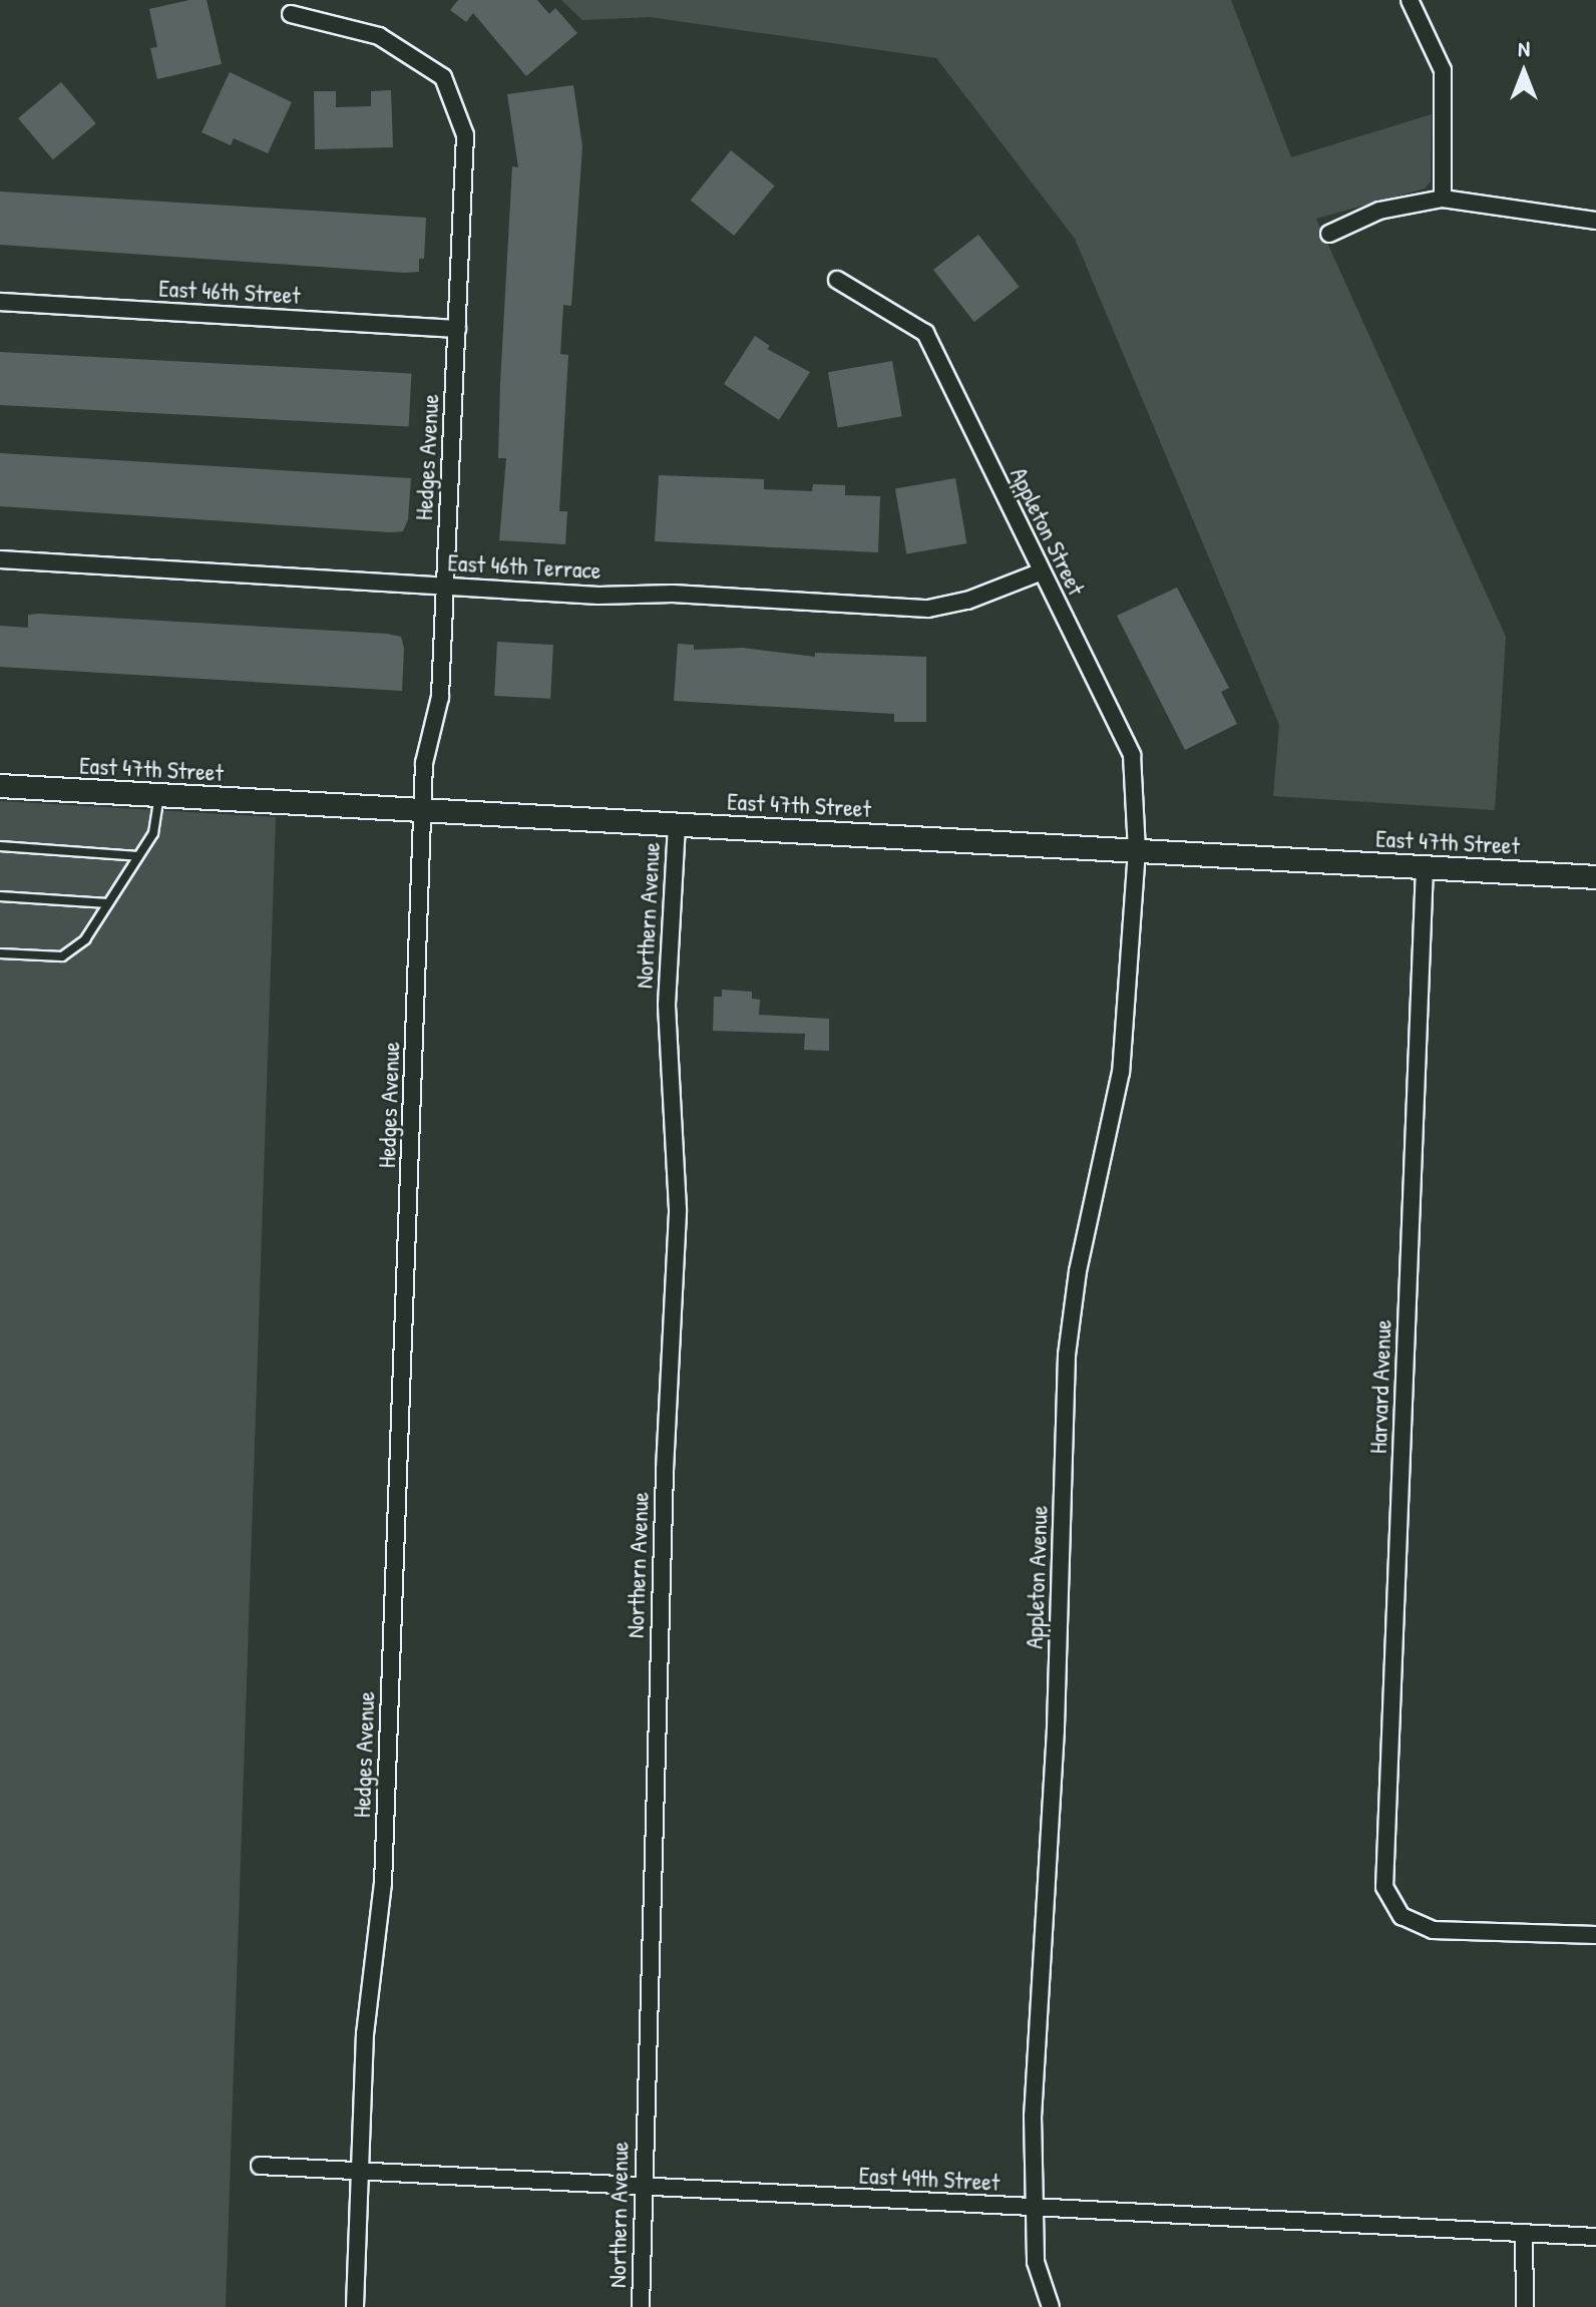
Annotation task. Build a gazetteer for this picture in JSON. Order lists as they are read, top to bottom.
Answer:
{
  "streets": {
    "main road": ["East 47th Street"],
    "street": [
      "East 46th Street",
      "Hedges Avenue",
      "Appleton Street",
      "East 46th Terrace",
      "Northern Avenue",
      "Harvard Avenue",
      "Appleton Avenue",
      "East 49th Street"
    ]
  },
  "crossings": [
    ["East 46th Street", "Hedges Avenue"],
    ["Hedges Avenue", "East 46th Terrace"],
    ["Hedges Avenue", "East 47th Street"],
    ["Hedges Avenue", "East 49th Street"],
    ["Appleton Street", "East 46th Terrace"],
    ["Appleton Street", "East 47th Street"],
    ["Appleton Street", "Appleton Avenue"],
    ["East 47th Street", "Northern Avenue"],
    ["East 47th Street", "Harvard Avenue"],
    ["East 47th Street", "Appleton Avenue"],
    ["Northern Avenue", "East 49th Street"],
    ["Appleton Avenue", "East 49th Street"]
  ],
  "north": "top"
}
